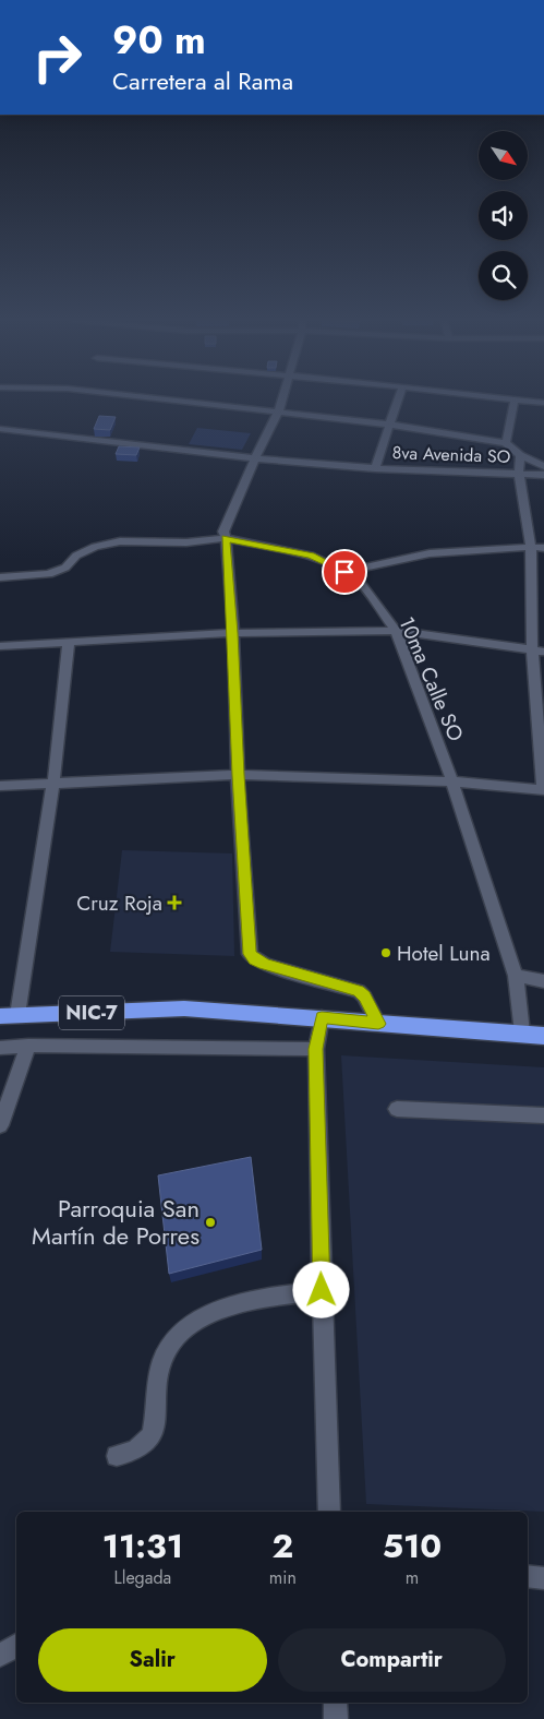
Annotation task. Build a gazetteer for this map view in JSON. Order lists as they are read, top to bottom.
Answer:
{
  "streets": {
    "highway": ["NIC-7"],
    "street": ["8va Avenida SO", "10ma Calle SO"]
  },
  "crossings": [
    ["10ma Calle SO", "NIC-7"]
  ],
  "places": {
    "health": ["Cruz Roja"],
    "other": ["Hotel Luna", "Parroquia San Martín de Porres"]
  },
  "north": "bottom right",
  "page": {
    "turn": ["90 m", "Carretera al Rama"],
    "eta": [
      "11:31",
      "Llegada",
      "2",
      "min",
      "510",
      "m"
    ],
    "buttons": ["Salir", "Compartir"]
  }
}
